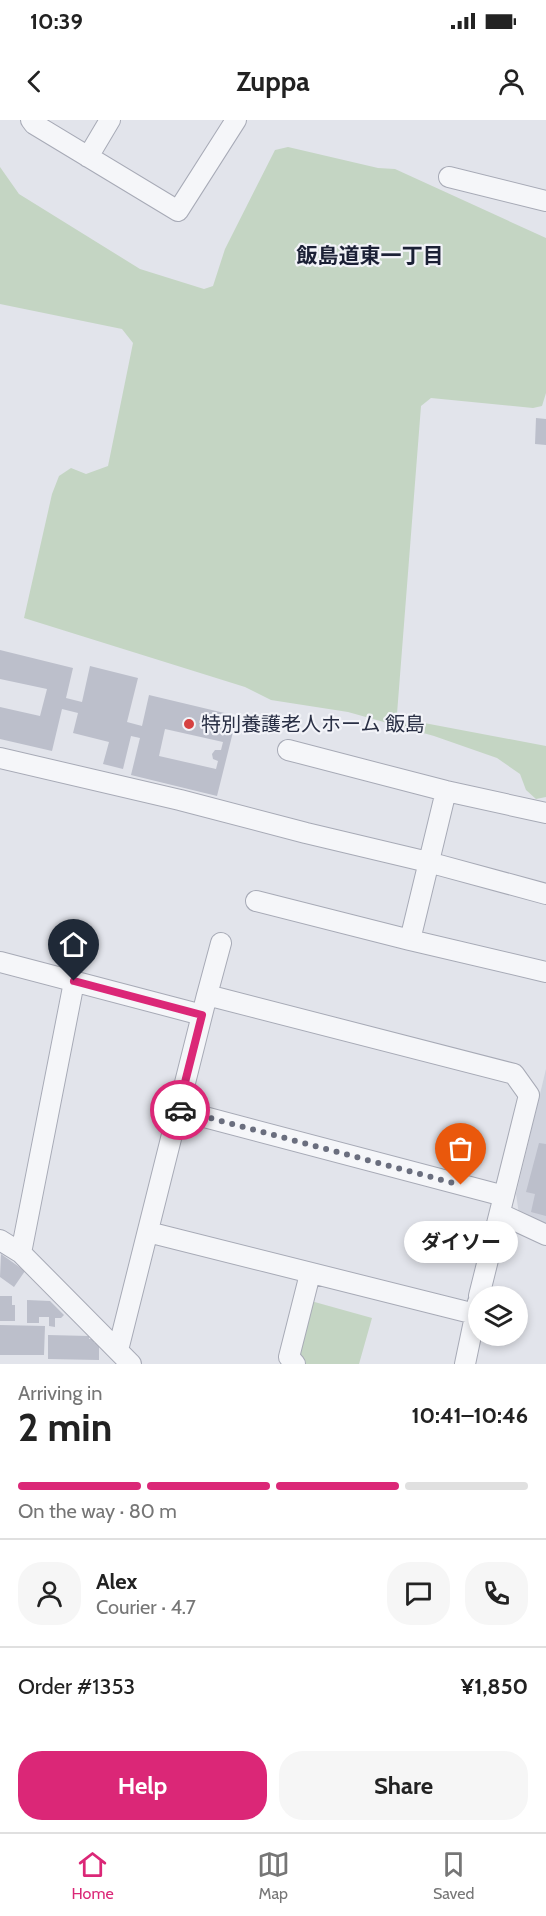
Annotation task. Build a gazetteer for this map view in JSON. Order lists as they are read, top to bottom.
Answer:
{
  "districts": ["飯島道東一丁目"],
  "places": ["特別養護老人ホーム 飯島", "ダイソー"],
  "page": {
    "status": "10:39",
    "header": "Zuppa",
    "bubble": "ダイソー",
    "heading": ["2 min", "Arriving in", "10:41–10:46"],
    "panel": [
      "Alex",
      "Courier · 4.7",
      "Order #1353",
      "¥1,850"
    ],
    "bar": "On the way · 80 m",
    "buttons": ["Help", "Share"],
    "tabs": ["Home", "Map", "Saved"]
  }
}
